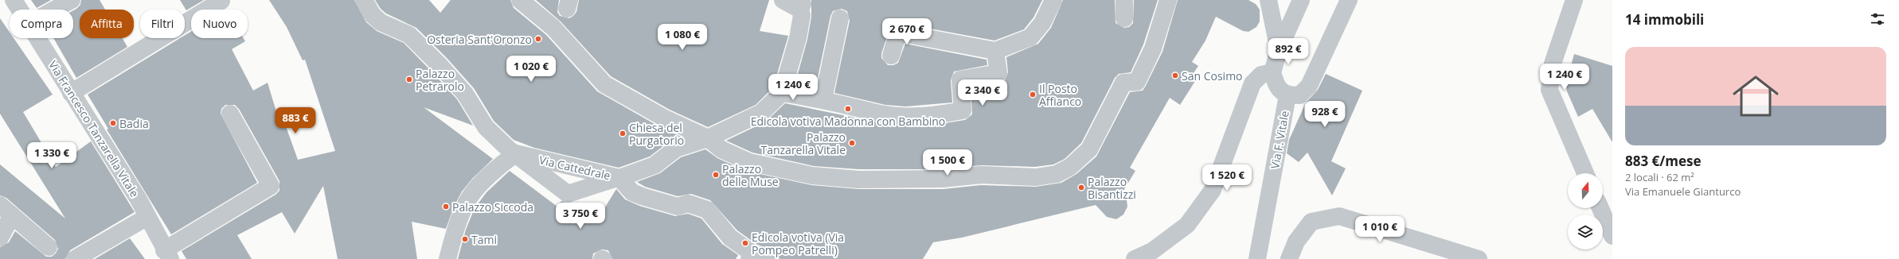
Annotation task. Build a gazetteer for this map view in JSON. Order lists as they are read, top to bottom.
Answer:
{
  "streets": {
    "street": ["Via Francesco Tanzarella Vitale", "Via F. Vitale", "Via Cattedrale"]
  },
  "places": [
    "Osteria Sant'Oronzo",
    "San Cosimo",
    "Palazzo Petrarolo",
    "Il Posto Affianco",
    "Edicola votiva Madonna con Bambino",
    "Badia",
    "Chiesa del Purgatorio",
    "Palazzo Tanzarella Vitale",
    "Palazzo delle Muse",
    "Palazzo Bisantizzi",
    "Palazzo Siccoda",
    "Tami",
    "Edicola votiva (Via Pompeo Patrelli)"
  ],
  "north": "top",
  "page": {
    "heading": "14 immobili",
    "chip": [
      "Compra",
      "Affitta",
      "Filtri",
      "Nuovo"
    ],
    "price": [
      "2 670 €",
      "1 080 €",
      "892 €",
      "1 020 €",
      "1 240 €",
      "1 240 €",
      "2 340 €",
      "928 €",
      "883 €",
      "1 330 €",
      "1 500 €",
      "1 520 €",
      "3 750 €",
      "1 010 €"
    ],
    "list": [
      {
        "name": "883 €/mese",
        "note": "2 locali · 62 m² · Via Emanuele Gianturco"
      }
    ]
  }
}
